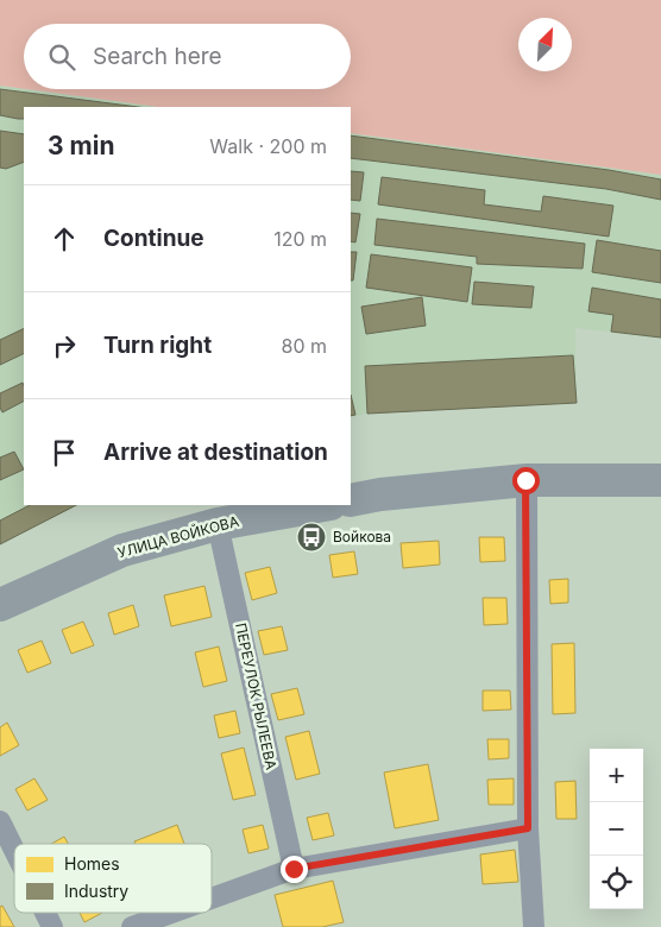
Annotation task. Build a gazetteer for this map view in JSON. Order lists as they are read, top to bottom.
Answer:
{
  "streets": {
    "main road": ["УЛИЦА ВОЙКОВА"],
    "street": ["ПЕРЕУЛОК РЫЛЕЕВА"]
  },
  "crossings": [
    ["УЛИЦА ВОЙКОВА", "ПЕРЕУЛОК РЫЛЕЕВА"]
  ],
  "places": {
    "bus stop": ["Войкова"]
  },
  "legend": ["Homes", "Industry"],
  "north": "top right",
  "page": {
    "search": "Search here",
    "heading": ["3 min", "Walk · 200 m"],
    "list": [
      ["Continue", "120 m"],
      ["Turn right", "80 m"],
      "Arrive at destination"
    ],
    "map_buttons": ["+", "−"]
  }
}
